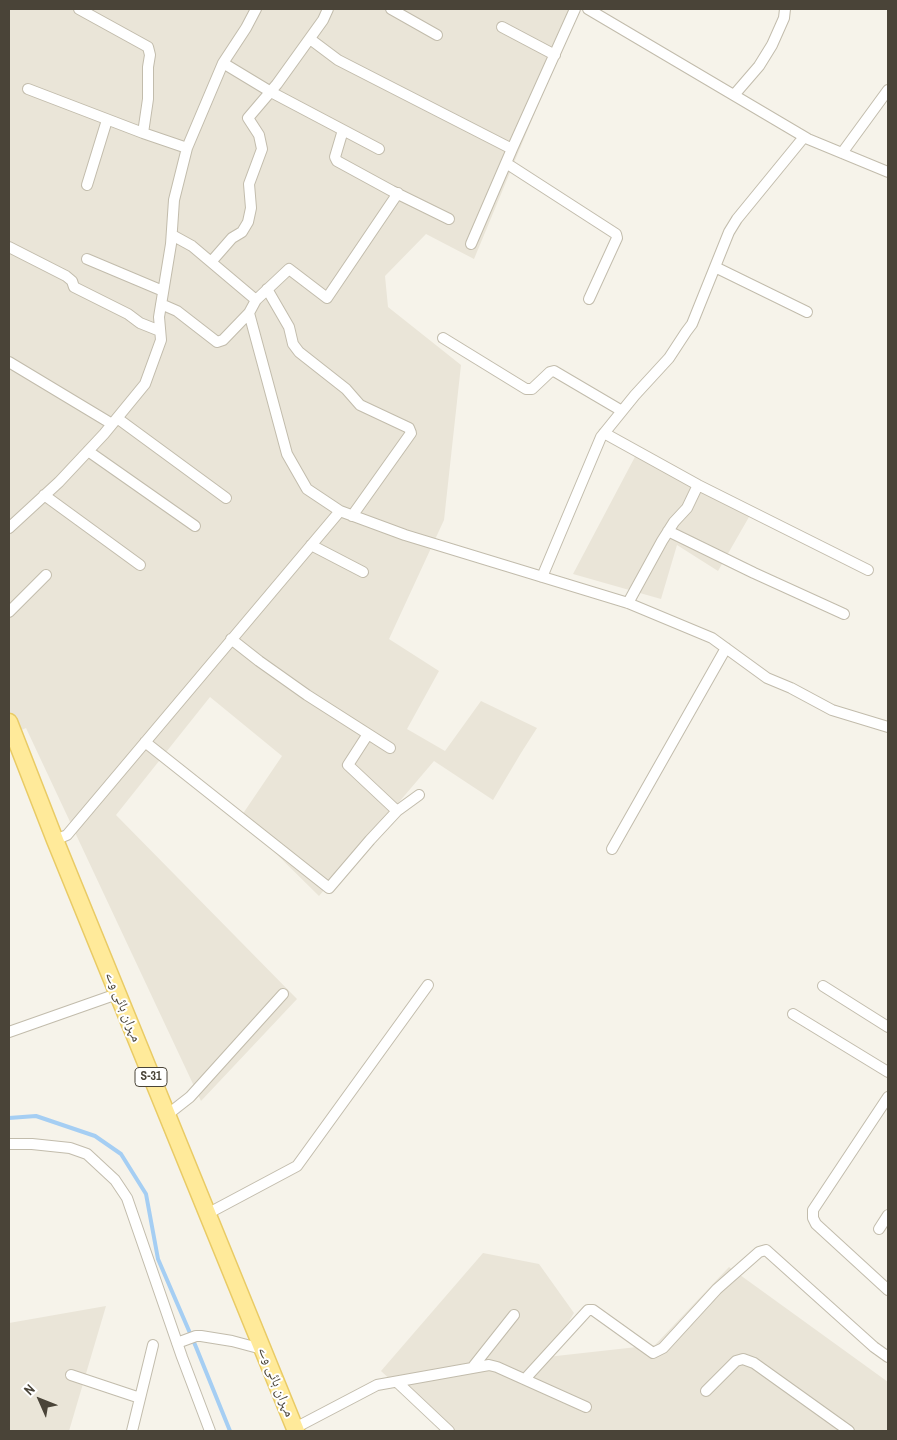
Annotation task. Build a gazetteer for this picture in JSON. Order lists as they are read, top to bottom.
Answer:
{
  "streets": {
    "main road": ["مہران ہائی وے", "S-31"]
  },
  "north": "top left"
}
